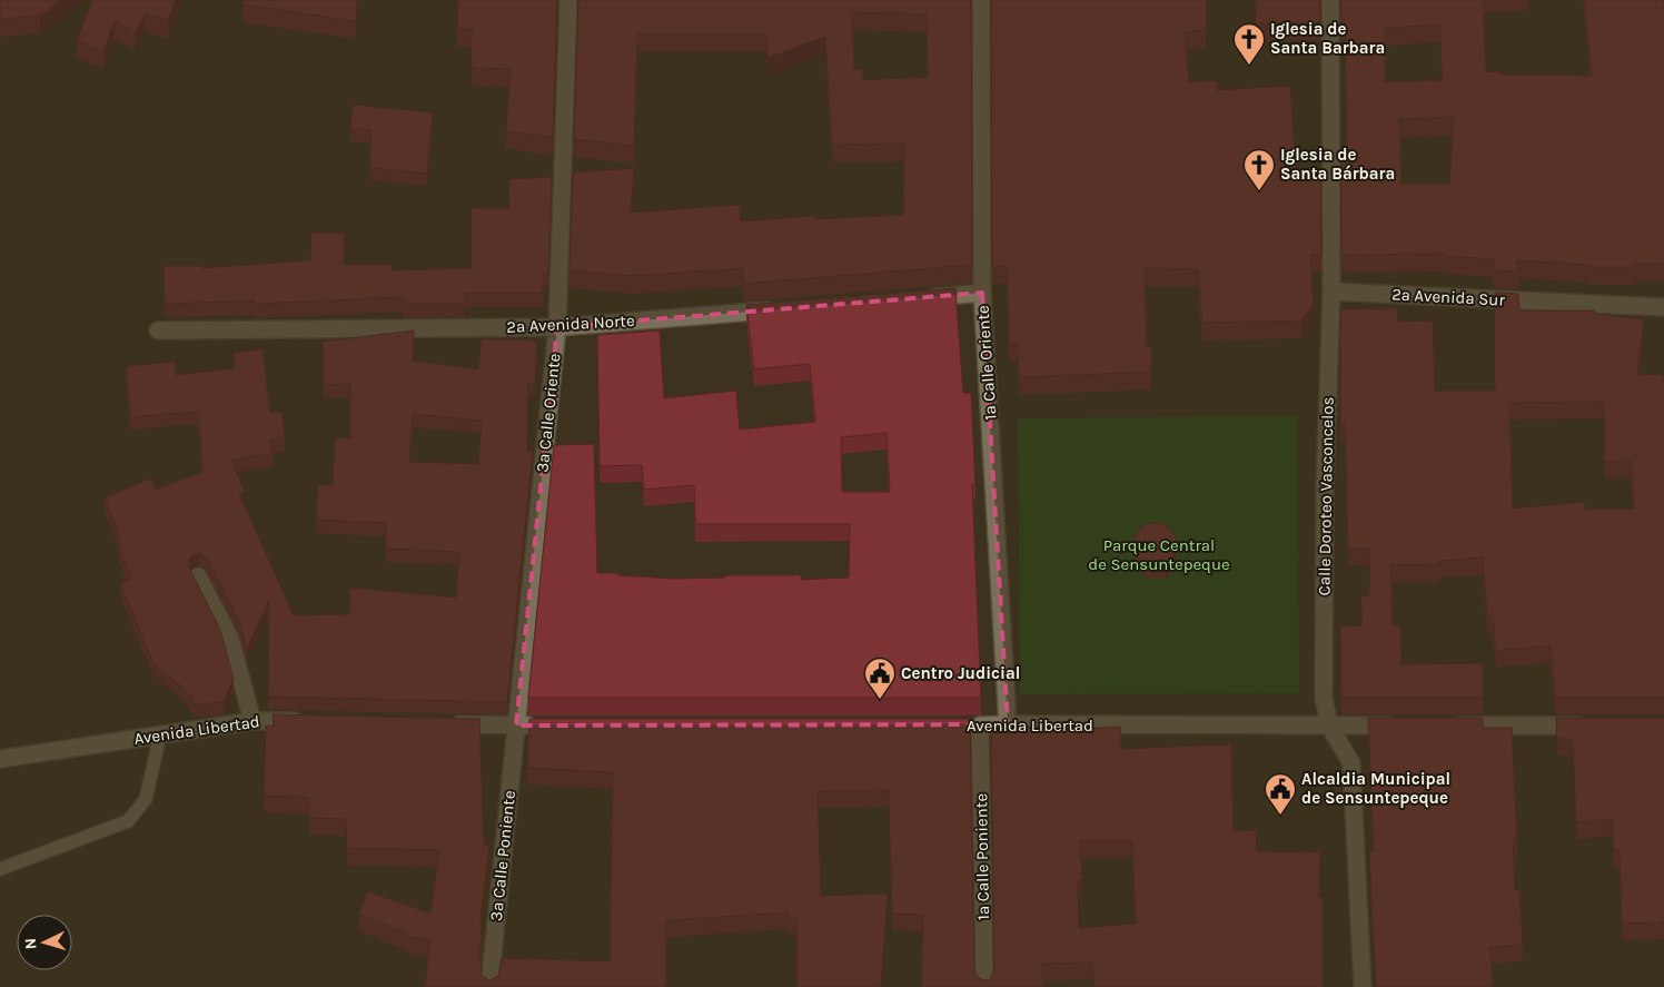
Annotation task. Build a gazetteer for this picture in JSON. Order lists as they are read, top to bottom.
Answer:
{
  "streets": {
    "street": [
      "2a Avenida Sur",
      "2a Avenida Norte",
      "1a Calle Oriente",
      "3a Calle Oriente",
      "Calle Doroteo Vasconcelos",
      "Avenida Libertad",
      "3a Calle Poniente",
      "1a Calle Poniente"
    ]
  },
  "crossings": [
    ["2a Avenida Sur", "Calle Doroteo Vasconcelos"],
    ["2a Avenida Norte", "3a Calle Oriente"],
    ["1a Calle Oriente", "Avenida Libertad"],
    ["3a Calle Oriente", "3a Calle Poniente"],
    ["Calle Doroteo Vasconcelos", "Avenida Libertad"],
    ["Avenida Libertad", "1a Calle Poniente"]
  ],
  "parks": ["Parque Central de Sensuntepeque"],
  "places": {
    "church": ["Iglesia de Santa Barbara", "Iglesia de Santa Bárbara"],
    "public building": ["Centro Judicial", "Alcaldia Municipal de Sensuntepeque"]
  },
  "north": "left"
}
